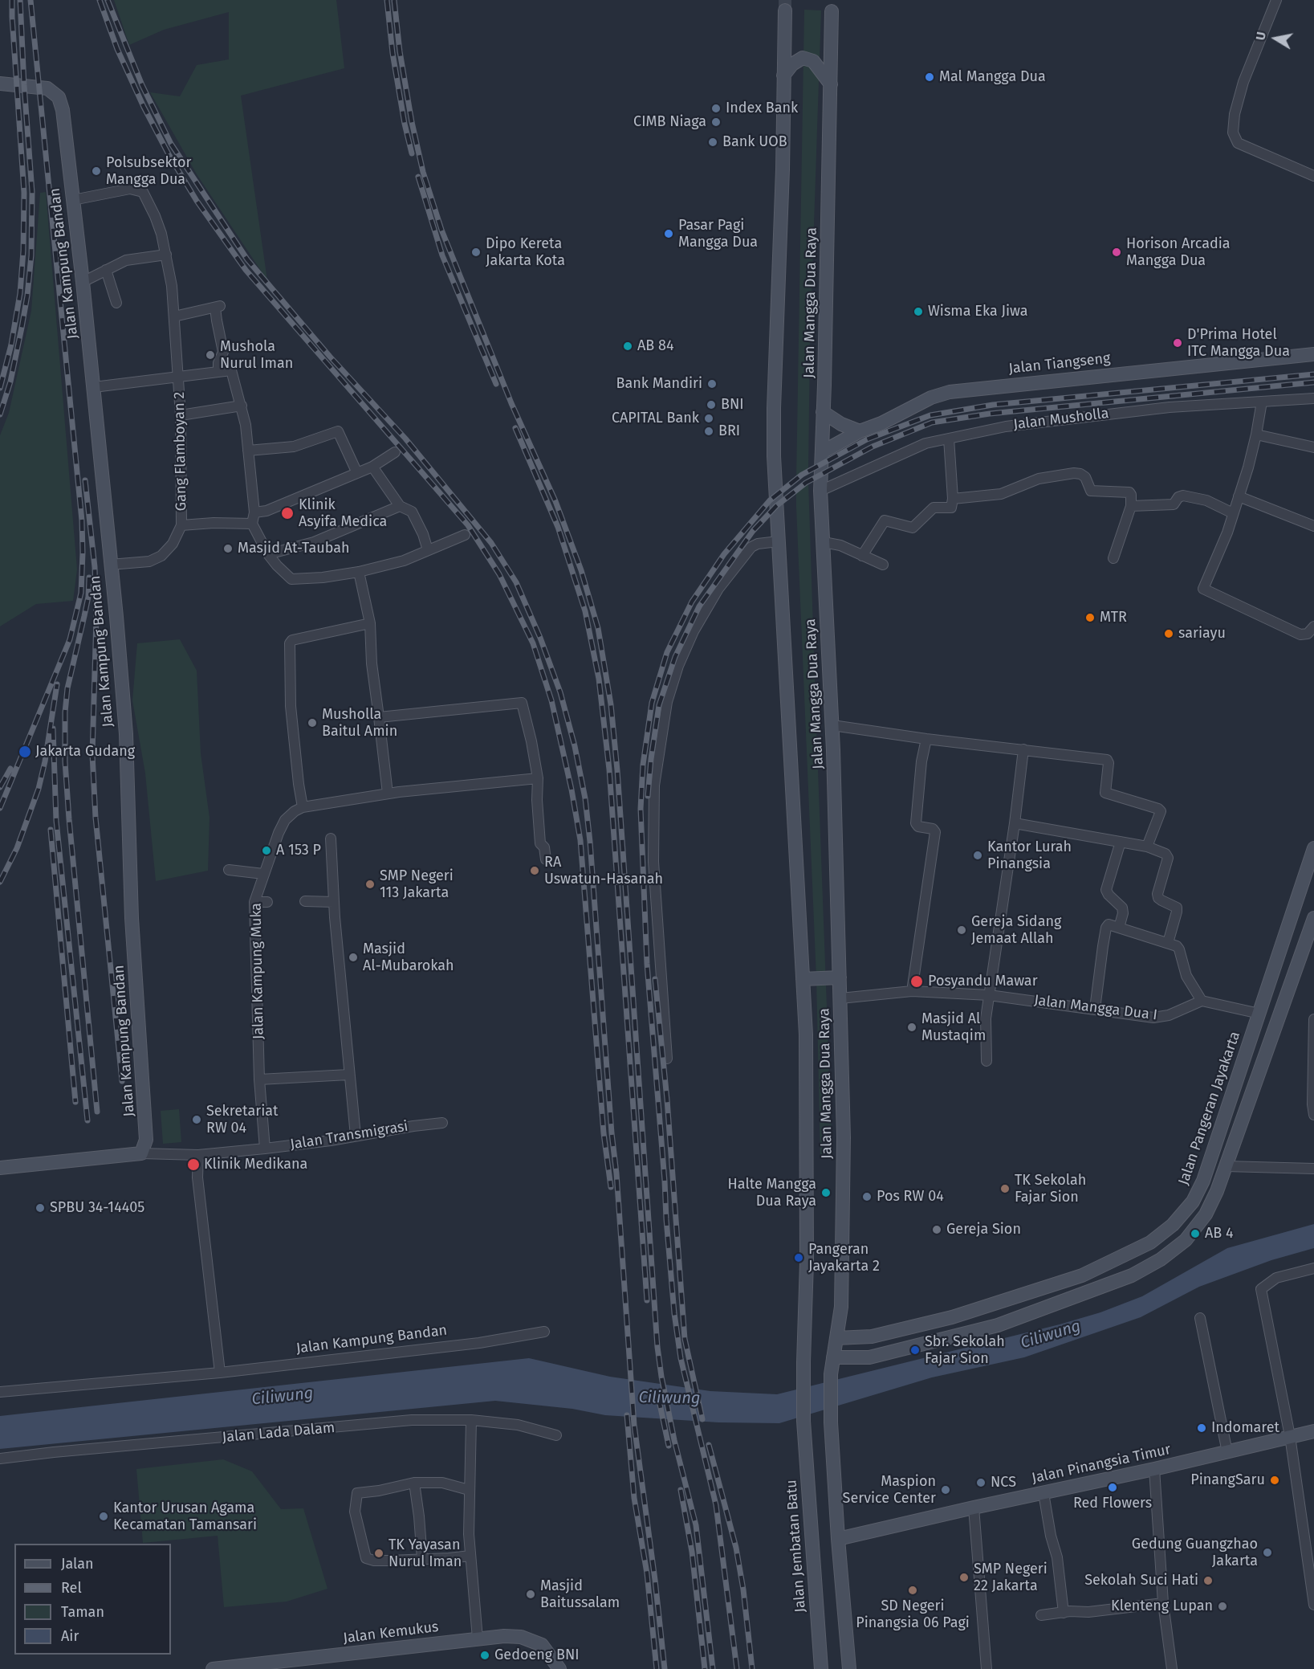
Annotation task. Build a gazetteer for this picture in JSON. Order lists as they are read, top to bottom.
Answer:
{
  "streets": {
    "main road": [
      "Jalan Kampung Bandan",
      "Jalan Mangga Dua Raya",
      "Jalan Tiangseng",
      "Jalan Pangeran Jayakarta",
      "Jalan Pinangsia Timur",
      "Jalan Jembatan Batu",
      "Jalan Kemukus"
    ],
    "street": [
      "Jalan Musholla",
      "Gang Flamboyan 2",
      "Jalan Kampung Muka",
      "Jalan Mangga Dua I",
      "Jalan Transmigrasi",
      "Jalan Lada Dalam"
    ]
  },
  "crossings": [
    ["Jalan Kampung Bandan", "Gang Flamboyan 2"],
    ["Jalan Kampung Bandan", "Jalan Transmigrasi"],
    ["Jalan Mangga Dua Raya", "Jalan Tiangseng"],
    ["Jalan Mangga Dua Raya", "Jalan Musholla"],
    ["Jalan Mangga Dua Raya", "Jalan Mangga Dua I"],
    ["Jalan Mangga Dua Raya", "Jalan Pangeran Jayakarta"],
    ["Jalan Mangga Dua Raya", "Jalan Pinangsia Timur"],
    ["Jalan Mangga Dua Raya", "Jalan Jembatan Batu"],
    ["Jalan Kampung Muka", "Jalan Transmigrasi"]
  ],
  "water": ["Ciliwung"],
  "places": [
    "Mal Mangga Dua",
    "Index Bank",
    "CIMB Niaga",
    "Bank UOB",
    "Polsubsektor Mangga Dua",
    "Pasar Pagi Mangga Dua",
    "Dipo Kereta Jakarta Kota",
    "Horison Arcadia Mangga Dua",
    "Wisma Eka Jiwa",
    "D'Prima Hotel ITC Mangga Dua",
    "AB 84",
    "Mushola Nurul Iman",
    "Bank Mandiri",
    "BNI",
    "CAPITAL Bank",
    "BRI",
    "Klinik Asyifa Medica",
    "Masjid At-Taubah",
    "MTR",
    "sariayu",
    "Musholla Baitul Amin",
    "Jakarta Gudang",
    "A 153 P",
    "Kantor Lurah Pinangsia",
    "RA Uswatun-Hasanah",
    "SMP Negeri 113 Jakarta",
    "Gereja Sidang Jemaat Allah",
    "Masjid Al-Mubarokah",
    "Posyandu Mawar",
    "Masjid Al Mustaqim",
    "Sekretariat RW 04",
    "Klinik Medikana",
    "TK Sekolah Fajar Sion",
    "Halte Mangga Dua Raya",
    "Pos RW 04",
    "SPBU 34-14405",
    "Gereja Sion",
    "AB 4",
    "Pangeran Jayakarta 2",
    "Sbr. Sekolah Fajar Sion",
    "Indomaret",
    "PinangSaru",
    "NCS",
    "Red Flowers",
    "Maspion Service Center",
    "Kantor Urusan Agama Kecamatan Tamansari",
    "Gedung Guangzhao Jakarta",
    "TK Yayasan Nurul Iman",
    "SMP Negeri 22 Jakarta",
    "Sekolah Suci Hati",
    "SD Negeri Pinangsia 06 Pagi",
    "Masjid Baitussalam",
    "Klenteng Lupan",
    "Gedoeng BNI"
  ],
  "legend": [
    "Jalan",
    "Rel",
    "Taman",
    "Air"
  ],
  "north": "left"
}
